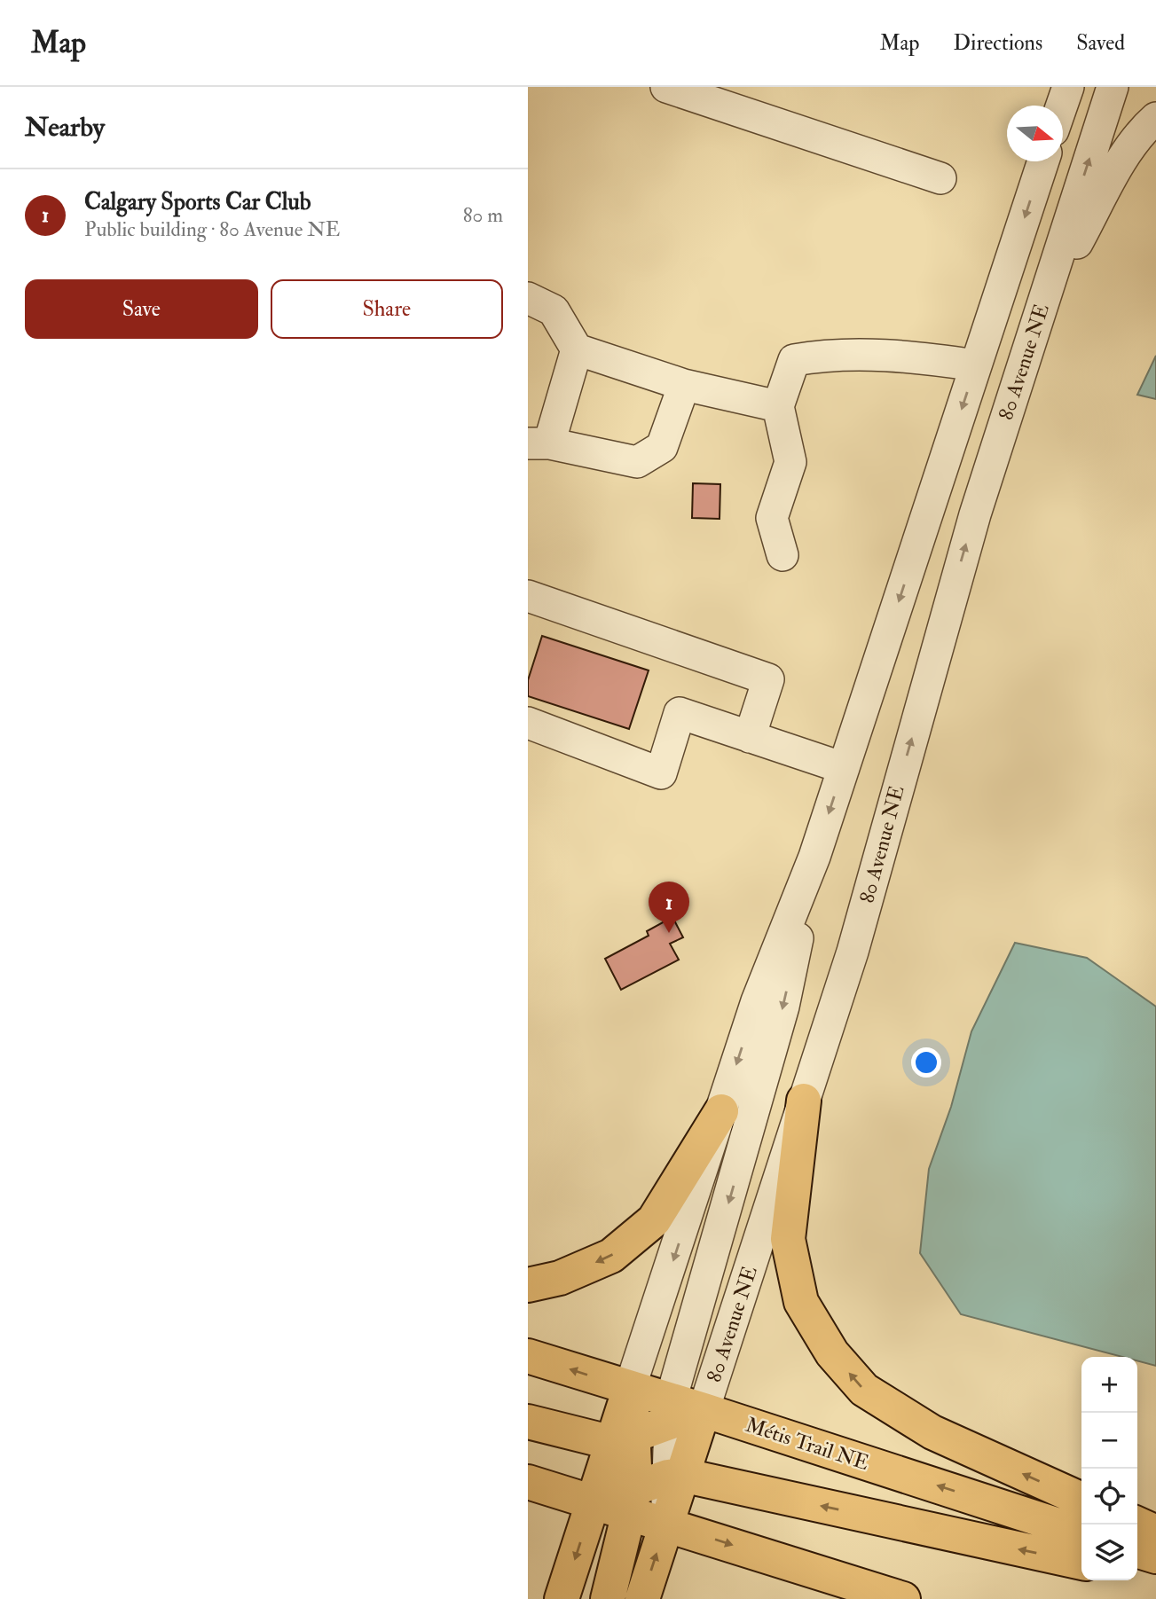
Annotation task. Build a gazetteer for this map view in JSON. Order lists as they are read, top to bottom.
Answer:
{
  "streets": {
    "main road": ["80 Avenue NE", "Métis Trail NE"]
  },
  "crossings": [
    ["80 Avenue NE", "Métis Trail NE"]
  ],
  "north": "right",
  "page": {
    "header": "Map",
    "nav": ["Map", "Directions", "Saved"],
    "heading": "Nearby",
    "list": [
      {
        "mark": "1",
        "name": "Calgary Sports Car Club",
        "note": "Public building · 80 Avenue NE",
        "value": "80 m"
      }
    ],
    "buttons": ["Save", "Share"],
    "pins": "1",
    "map_buttons": ["+", "−"]
  }
}
